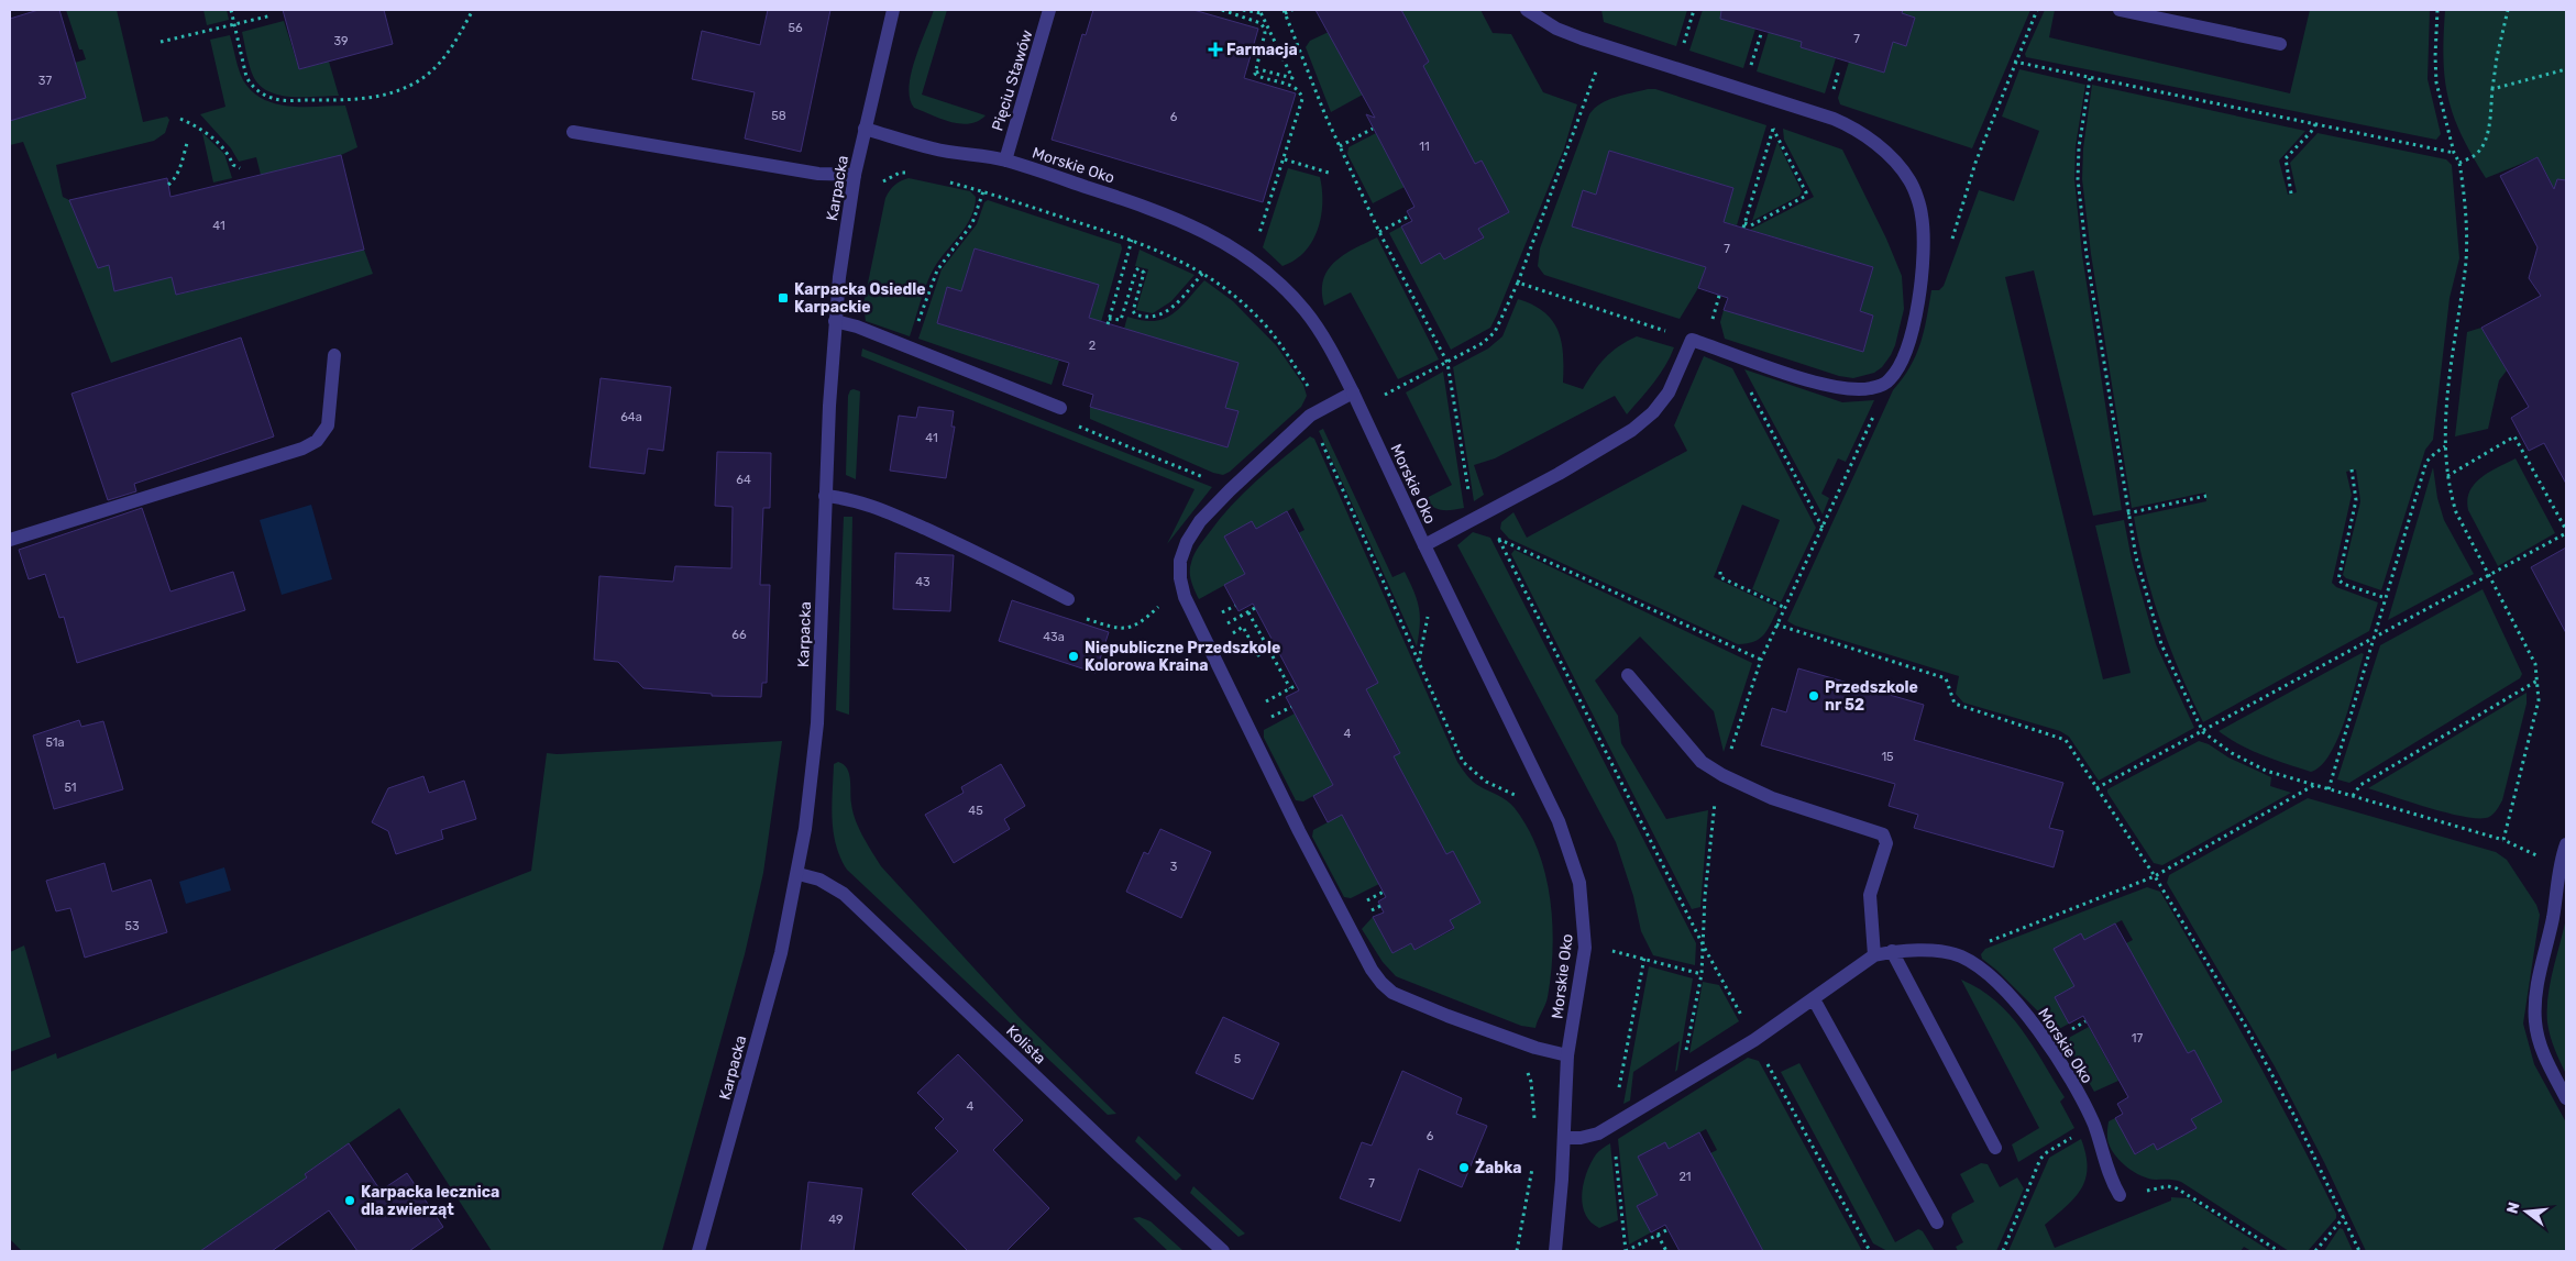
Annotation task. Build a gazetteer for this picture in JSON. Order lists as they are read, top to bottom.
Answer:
{
  "streets": {
    "street": [
      "Pięciu Stawów",
      "Morskie Oko",
      "Karpacka",
      "Kolista"
    ]
  },
  "crossings": [
    ["Pięciu Stawów", "Morskie Oko"],
    ["Morskie Oko", "Karpacka"],
    ["Karpacka", "Kolista"]
  ],
  "places": {
    "health": ["Farmacja"],
    "transit": ["Karpacka Osiedle Karpackie"],
    "other": [
      "Niepubliczne Przedszkole Kolorowa Kraina",
      "Przedszkole nr 52",
      "Żabka",
      "Karpacka lecznica dla zwierząt"
    ]
  },
  "house_numbers": [
    "56",
    "7",
    "39",
    "37",
    "58",
    "6",
    "11",
    "41",
    "7",
    "2",
    "64a",
    "41",
    "64",
    "43",
    "66",
    "43a",
    "4",
    "51a",
    "15",
    "51",
    "45",
    "3",
    "53",
    "17",
    "5",
    "4",
    "6",
    "21",
    "7",
    "49"
  ],
  "north": "left"
}
